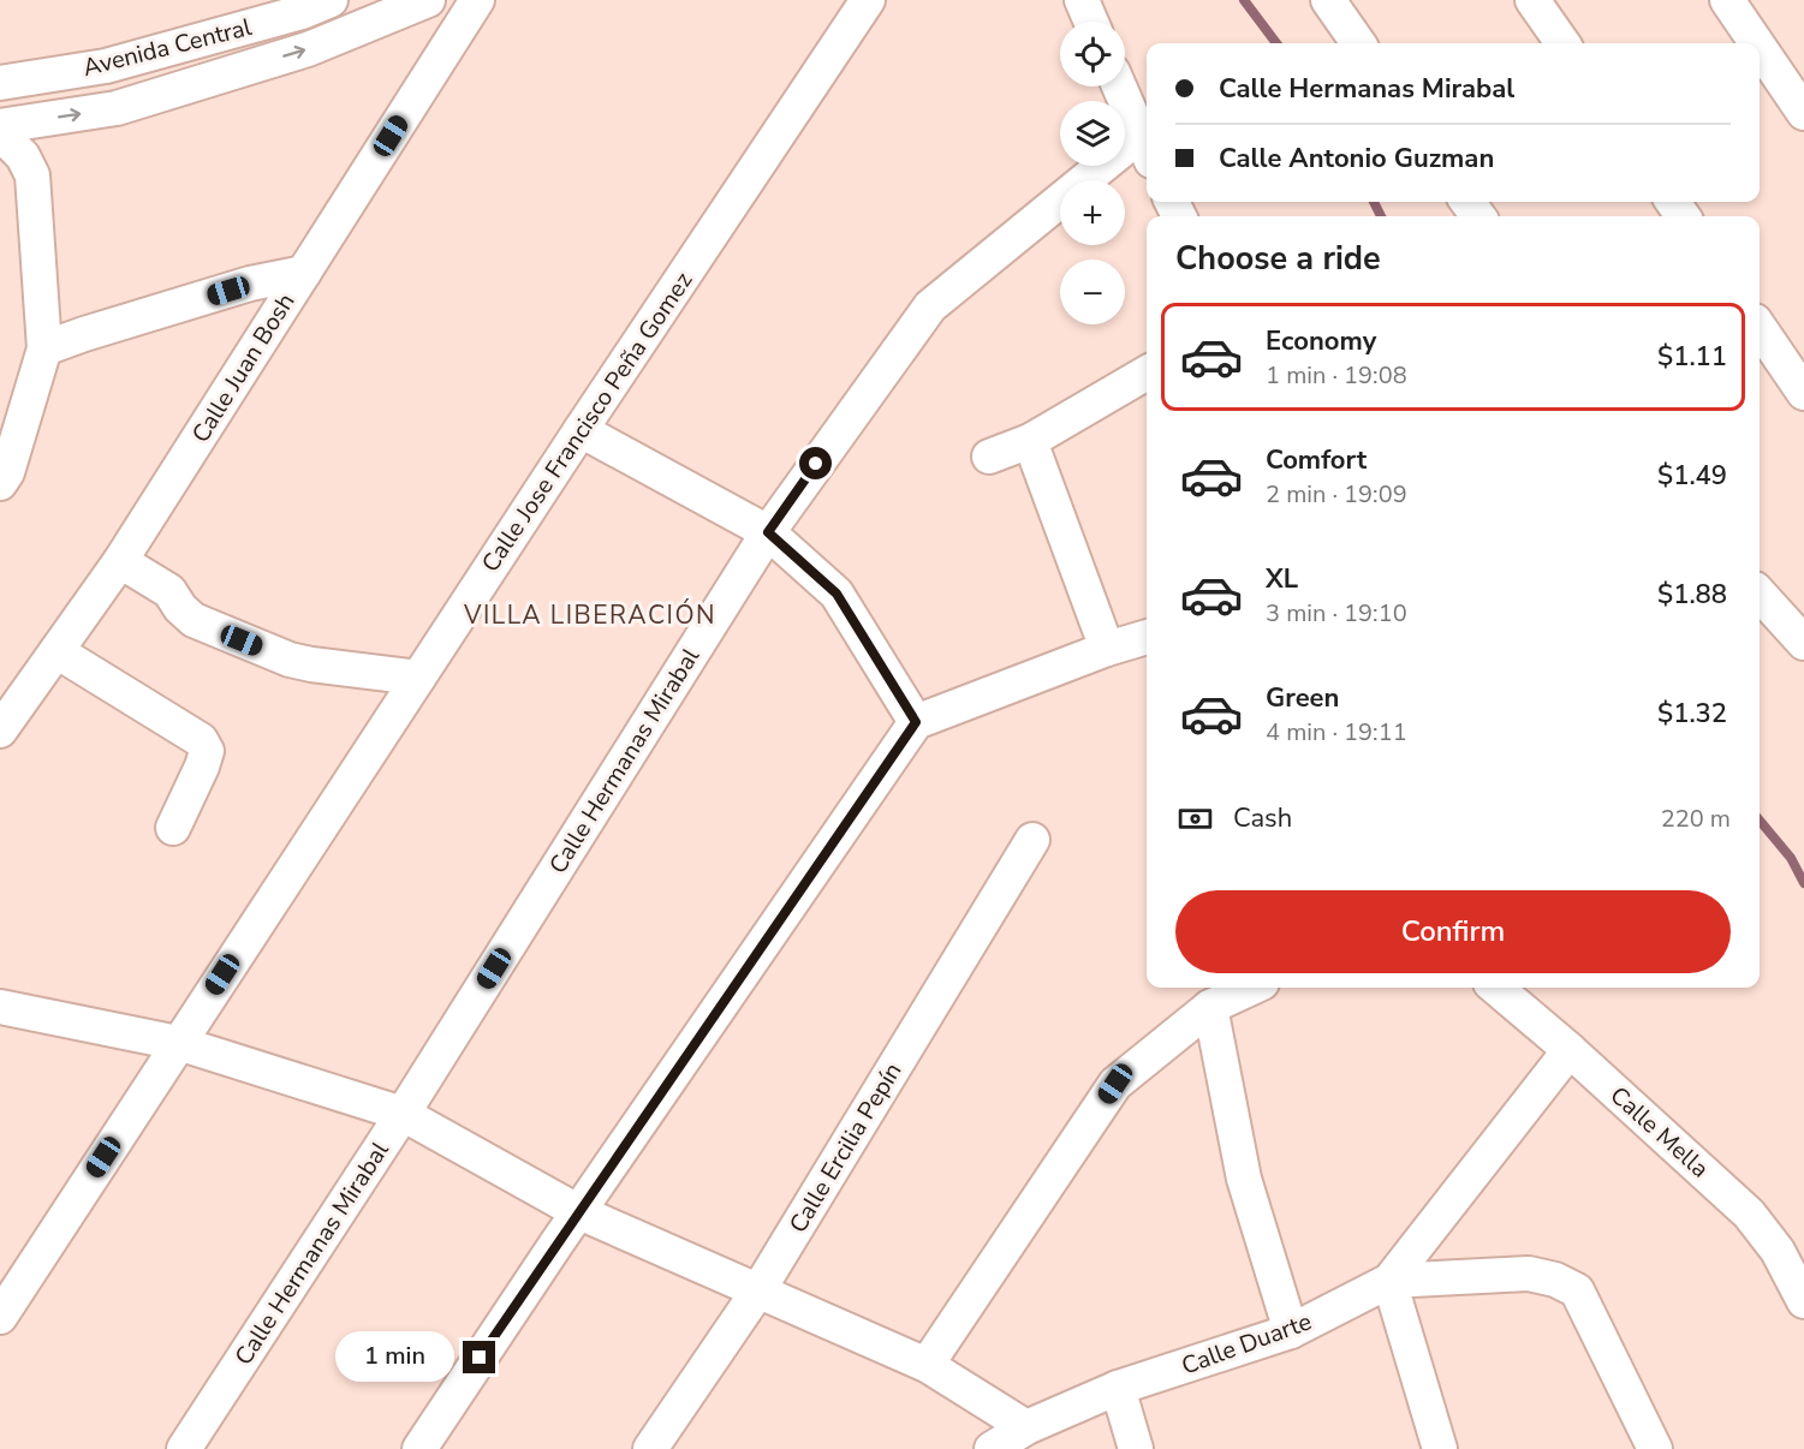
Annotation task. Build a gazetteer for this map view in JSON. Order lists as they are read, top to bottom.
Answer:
{
  "streets": {
    "street": [
      "Avenida Central",
      "Calle Juan Bosh",
      "Calle Jose Francisco Peña Gomez",
      "Calle Hermanas Mirabal",
      "Calle Mella",
      "Calle Ercilia Pepín",
      "Calle Duarte"
    ]
  },
  "crossings": [
    ["Calle Mella", "Calle Duarte"]
  ],
  "districts": ["VILLA LIBERACIÓN"],
  "page": {
    "map_buttons": ["+", "−"],
    "banner": ["Calle Hermanas Mirabal", "Calle Antonio Guzman"],
    "heading": "Choose a ride",
    "list": [
      {
        "name": "Economy",
        "note": "1 min · 19:08",
        "value": "$1.11"
      },
      {
        "name": "Comfort",
        "note": "2 min · 19:09",
        "value": "$1.49"
      },
      {
        "name": "XL",
        "note": "3 min · 19:10",
        "value": "$1.88"
      },
      {
        "name": "Green",
        "note": "4 min · 19:11",
        "value": "$1.32"
      }
    ],
    "pay": ["Cash", "220 m"],
    "buttons": "Confirm",
    "bubble": "1 min"
  }
}
